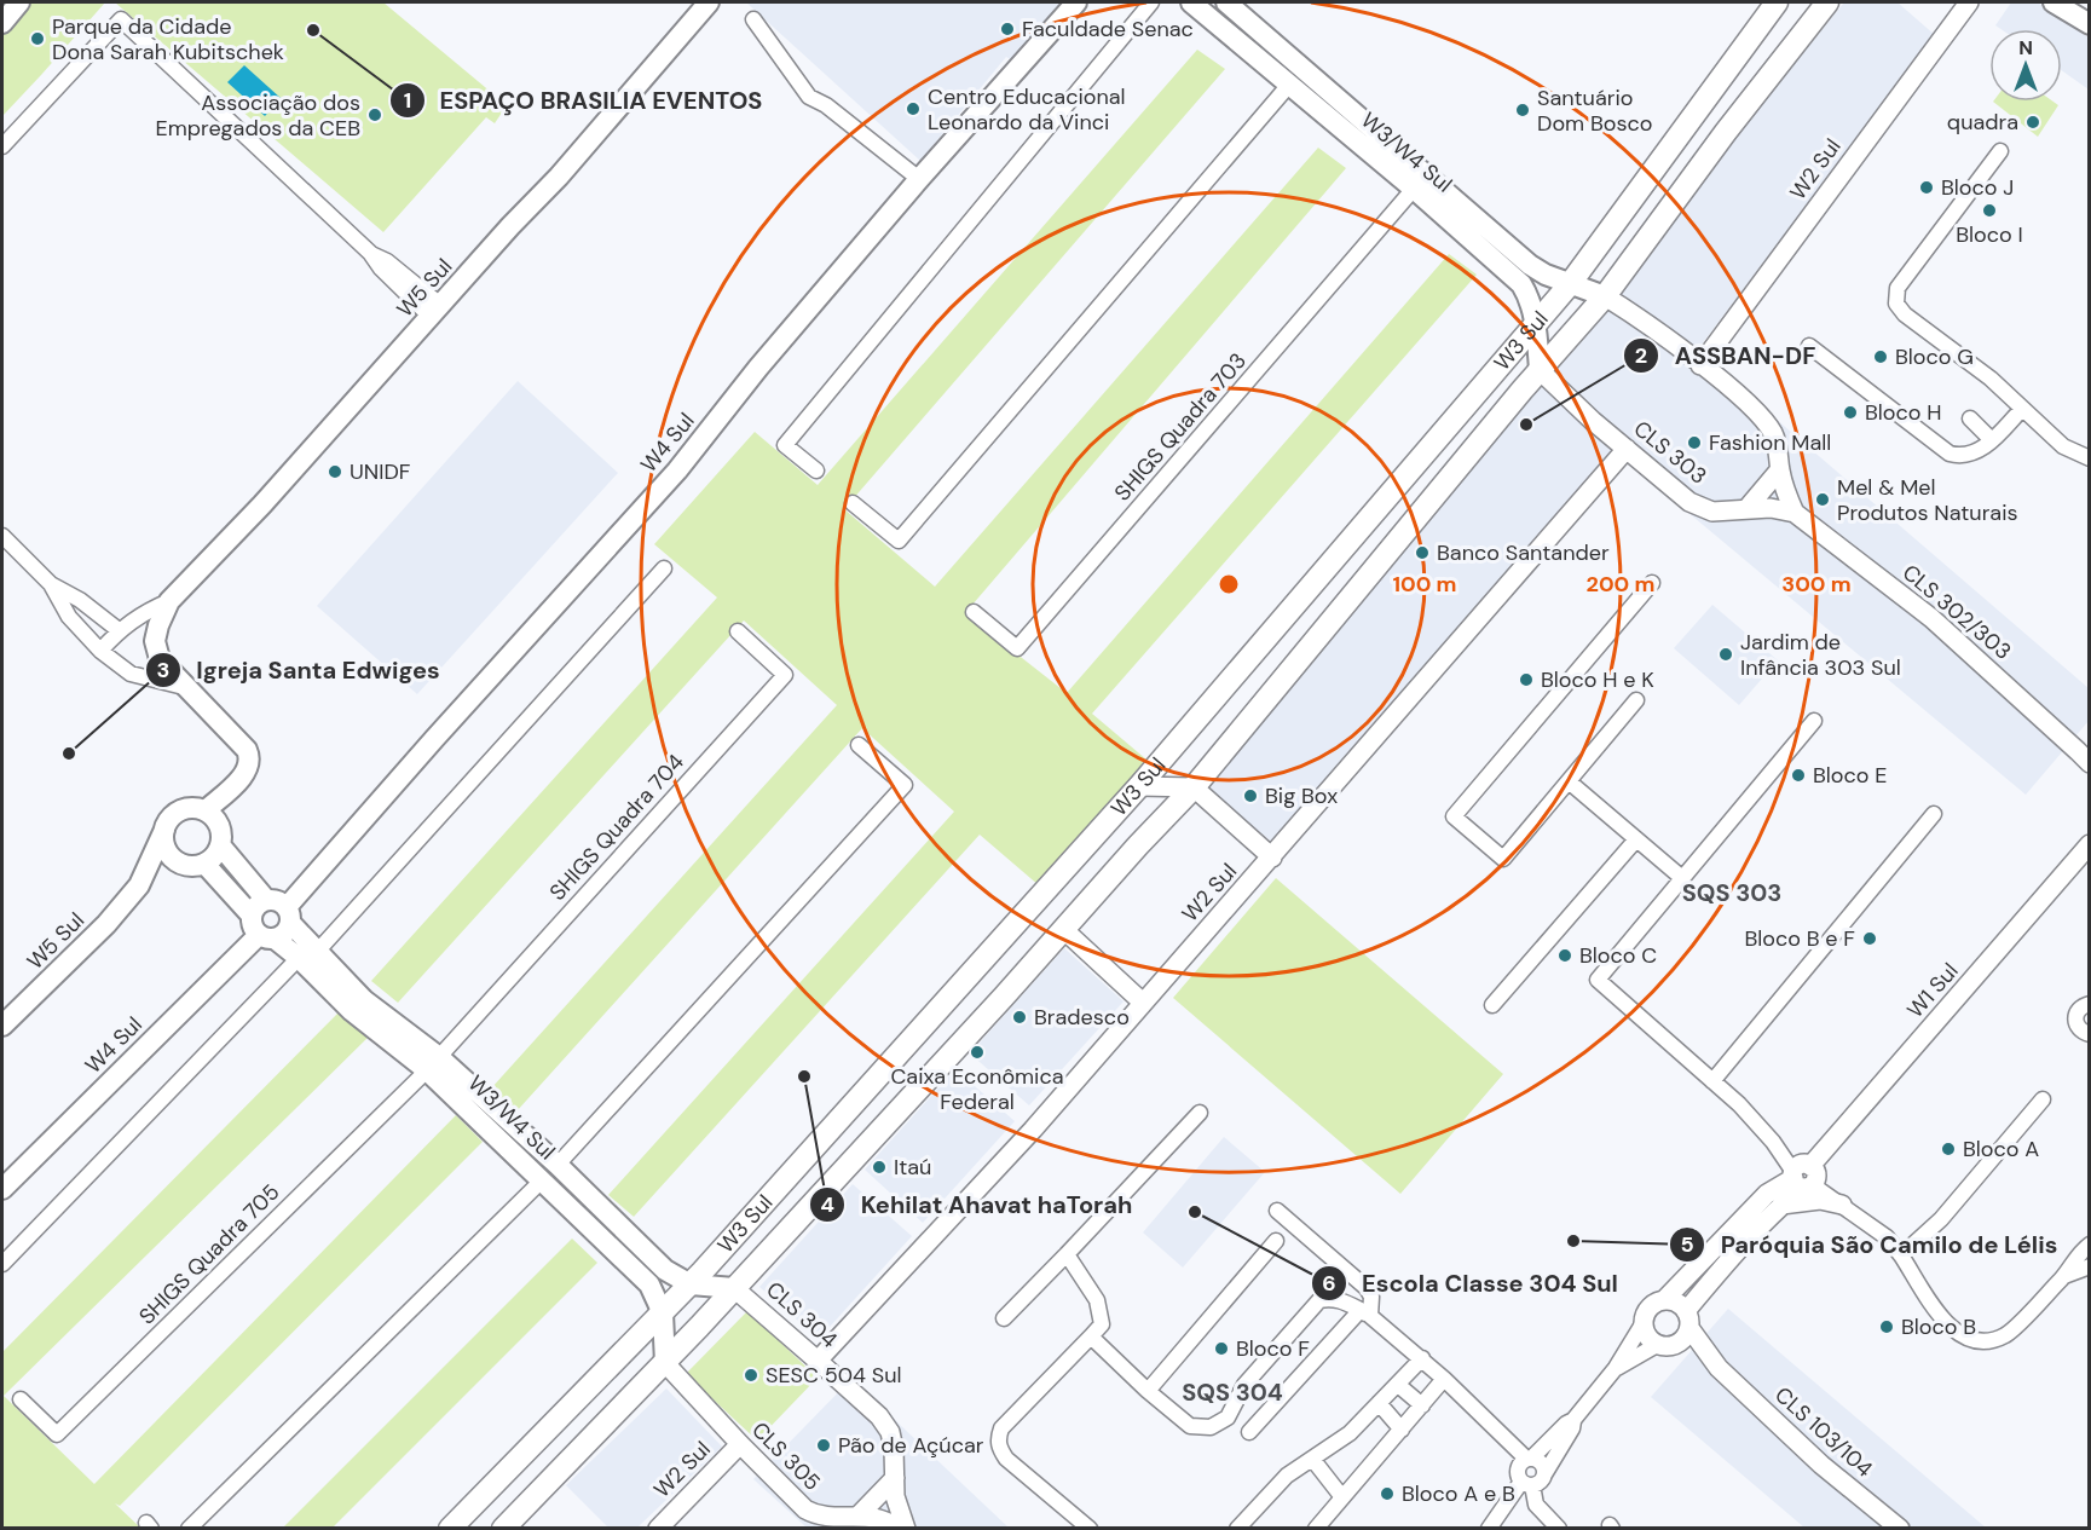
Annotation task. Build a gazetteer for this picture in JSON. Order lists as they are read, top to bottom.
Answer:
{
  "streets": {
    "main road": [
      "W3/W4 Sul",
      "W5 Sul",
      "W3 Sul",
      "W4 Sul"
    ],
    "street": [
      "W2 Sul",
      "SHIGS Quadra 703",
      "CLS 303",
      "CLS 302/303",
      "SHIGS Quadra 704",
      "W1 Sul",
      "SHIGS Quadra 705",
      "CLS 304",
      "CLS 103/104",
      "CLS 305"
    ]
  },
  "crossings": [
    ["W3/W4 Sul", "W5 Sul"],
    ["W3/W4 Sul", "W3 Sul"],
    ["W3/W4 Sul", "SHIGS Quadra 703"],
    ["W3/W4 Sul", "W4 Sul"],
    ["W3/W4 Sul", "CLS 303"],
    ["W3/W4 Sul", "SHIGS Quadra 704"],
    ["W3/W4 Sul", "SHIGS Quadra 705"],
    ["W3/W4 Sul", "CLS 304"],
    ["W3/W4 Sul", "CLS 305"],
    ["W2 Sul", "CLS 303"],
    ["W2 Sul", "CLS 304"],
    ["W2 Sul", "CLS 305"],
    ["W3 Sul", "CLS 303"],
    ["W3 Sul", "CLS 304"],
    ["W3 Sul", "CLS 305"],
    ["CLS 303", "CLS 302/303"],
    ["SHIGS Quadra 704", "SHIGS Quadra 705"],
    ["W1 Sul", "CLS 103/104"],
    ["CLS 304", "CLS 305"]
  ],
  "districts": ["SQS 303", "SQS 304"],
  "places": [
    "Faculdade Senac",
    "ESPAÇO BRASILIA EVENTOS",
    "Parque da Cidade Dona Sarah Kubitschek",
    "Centro Educacional Leonardo da Vinci",
    "Santuário Dom Bosco",
    "Associação dos Empregados da CEB",
    "quadra",
    "Bloco J",
    "Bloco I",
    "Bloco G",
    "Bloco H",
    "ASSBAN-DF",
    "Fashion Mall",
    "UNIDF",
    "Mel & Mel Produtos Naturais",
    "Banco Santander",
    "Jardim de Infância 303 Sul",
    "Bloco H e K",
    "Igreja Santa Edwiges",
    "Bloco E",
    "Big Box",
    "Bloco B e F",
    "Bloco C",
    "Bradesco",
    "Caixa Econômica Federal",
    "Kehilat Ahavat haTorah",
    "Bloco A",
    "Itaú",
    "Escola Classe 304 Sul",
    "Paróquia São Camilo de Lélis",
    "Bloco B",
    "Bloco F",
    "SESC 504 Sul",
    "Pão de Açúcar",
    "Bloco A e B"
  ],
  "north": "top",
  "rings": ["100 m", "200 m", "300 m"]
}
